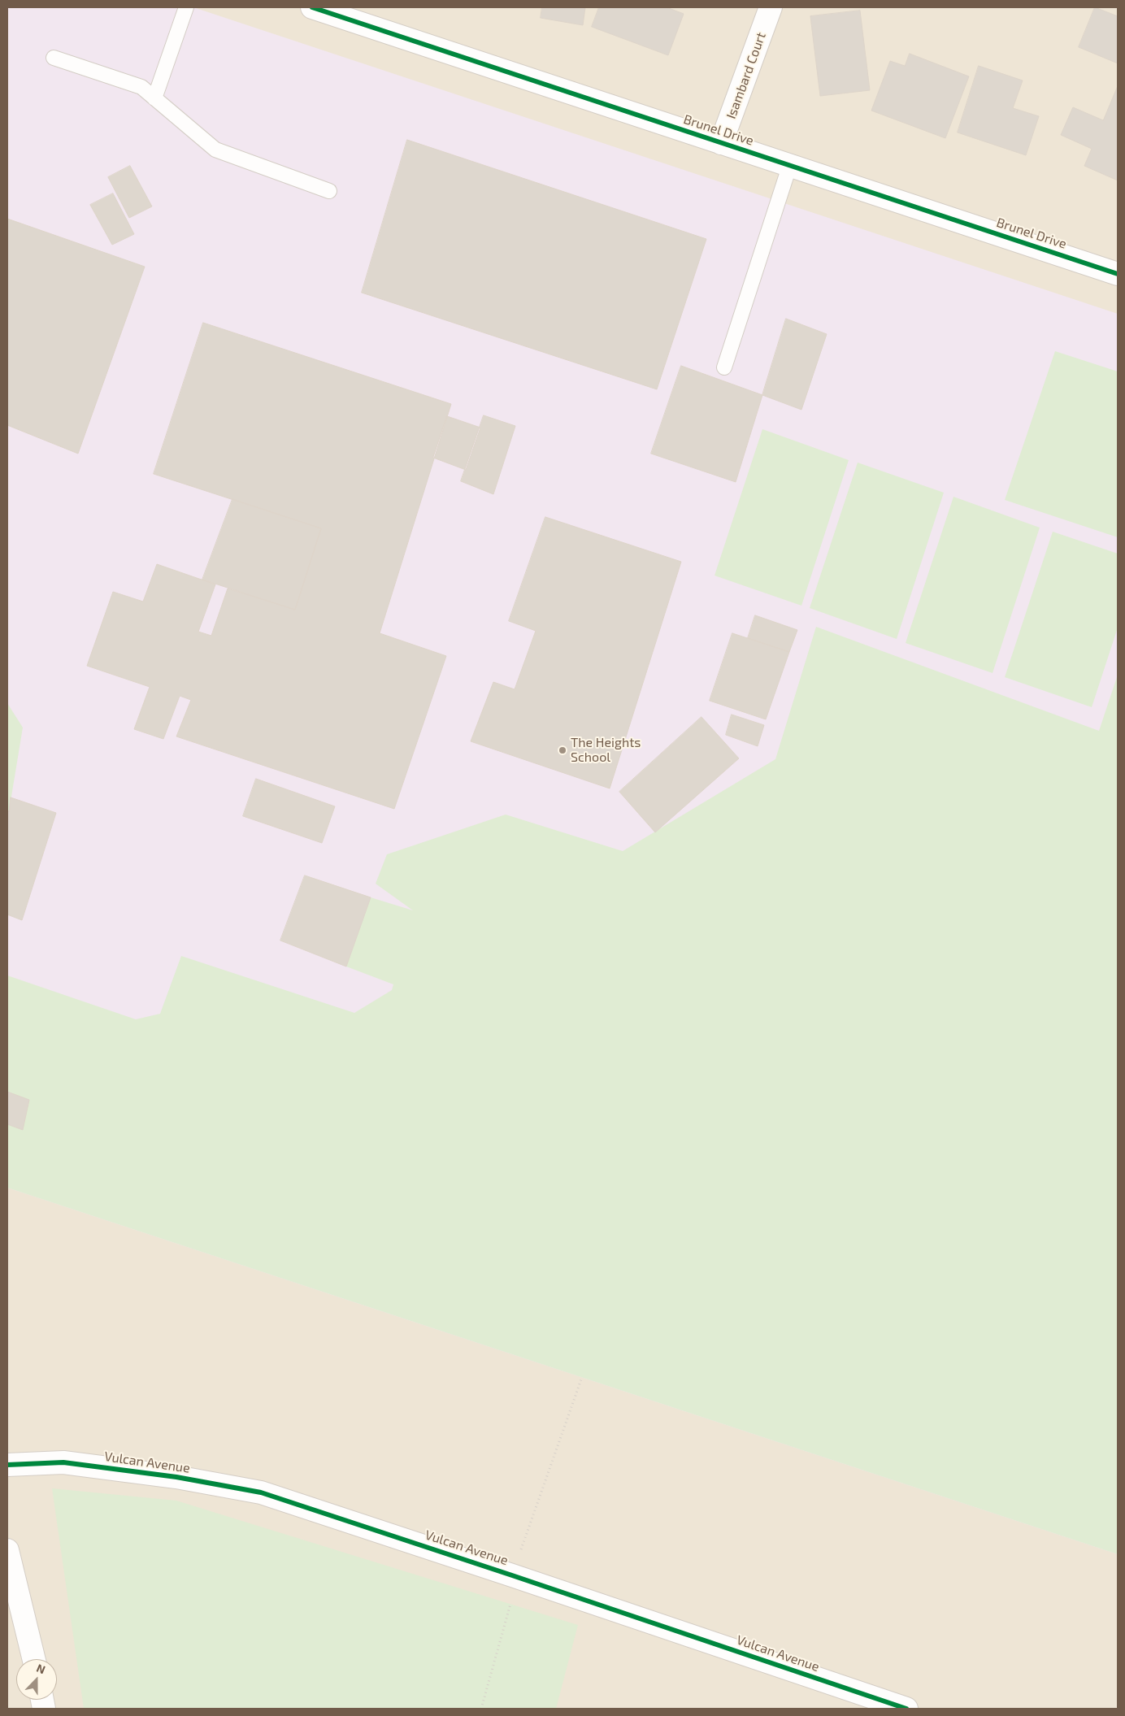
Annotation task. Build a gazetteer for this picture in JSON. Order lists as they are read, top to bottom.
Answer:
{
  "streets": {
    "street": ["Isambard Court", "Brunel Drive", "Vulcan Avenue"]
  },
  "crossings": [
    ["Isambard Court", "Brunel Drive"]
  ],
  "places": ["The Heights School"],
  "north": "top"
}
